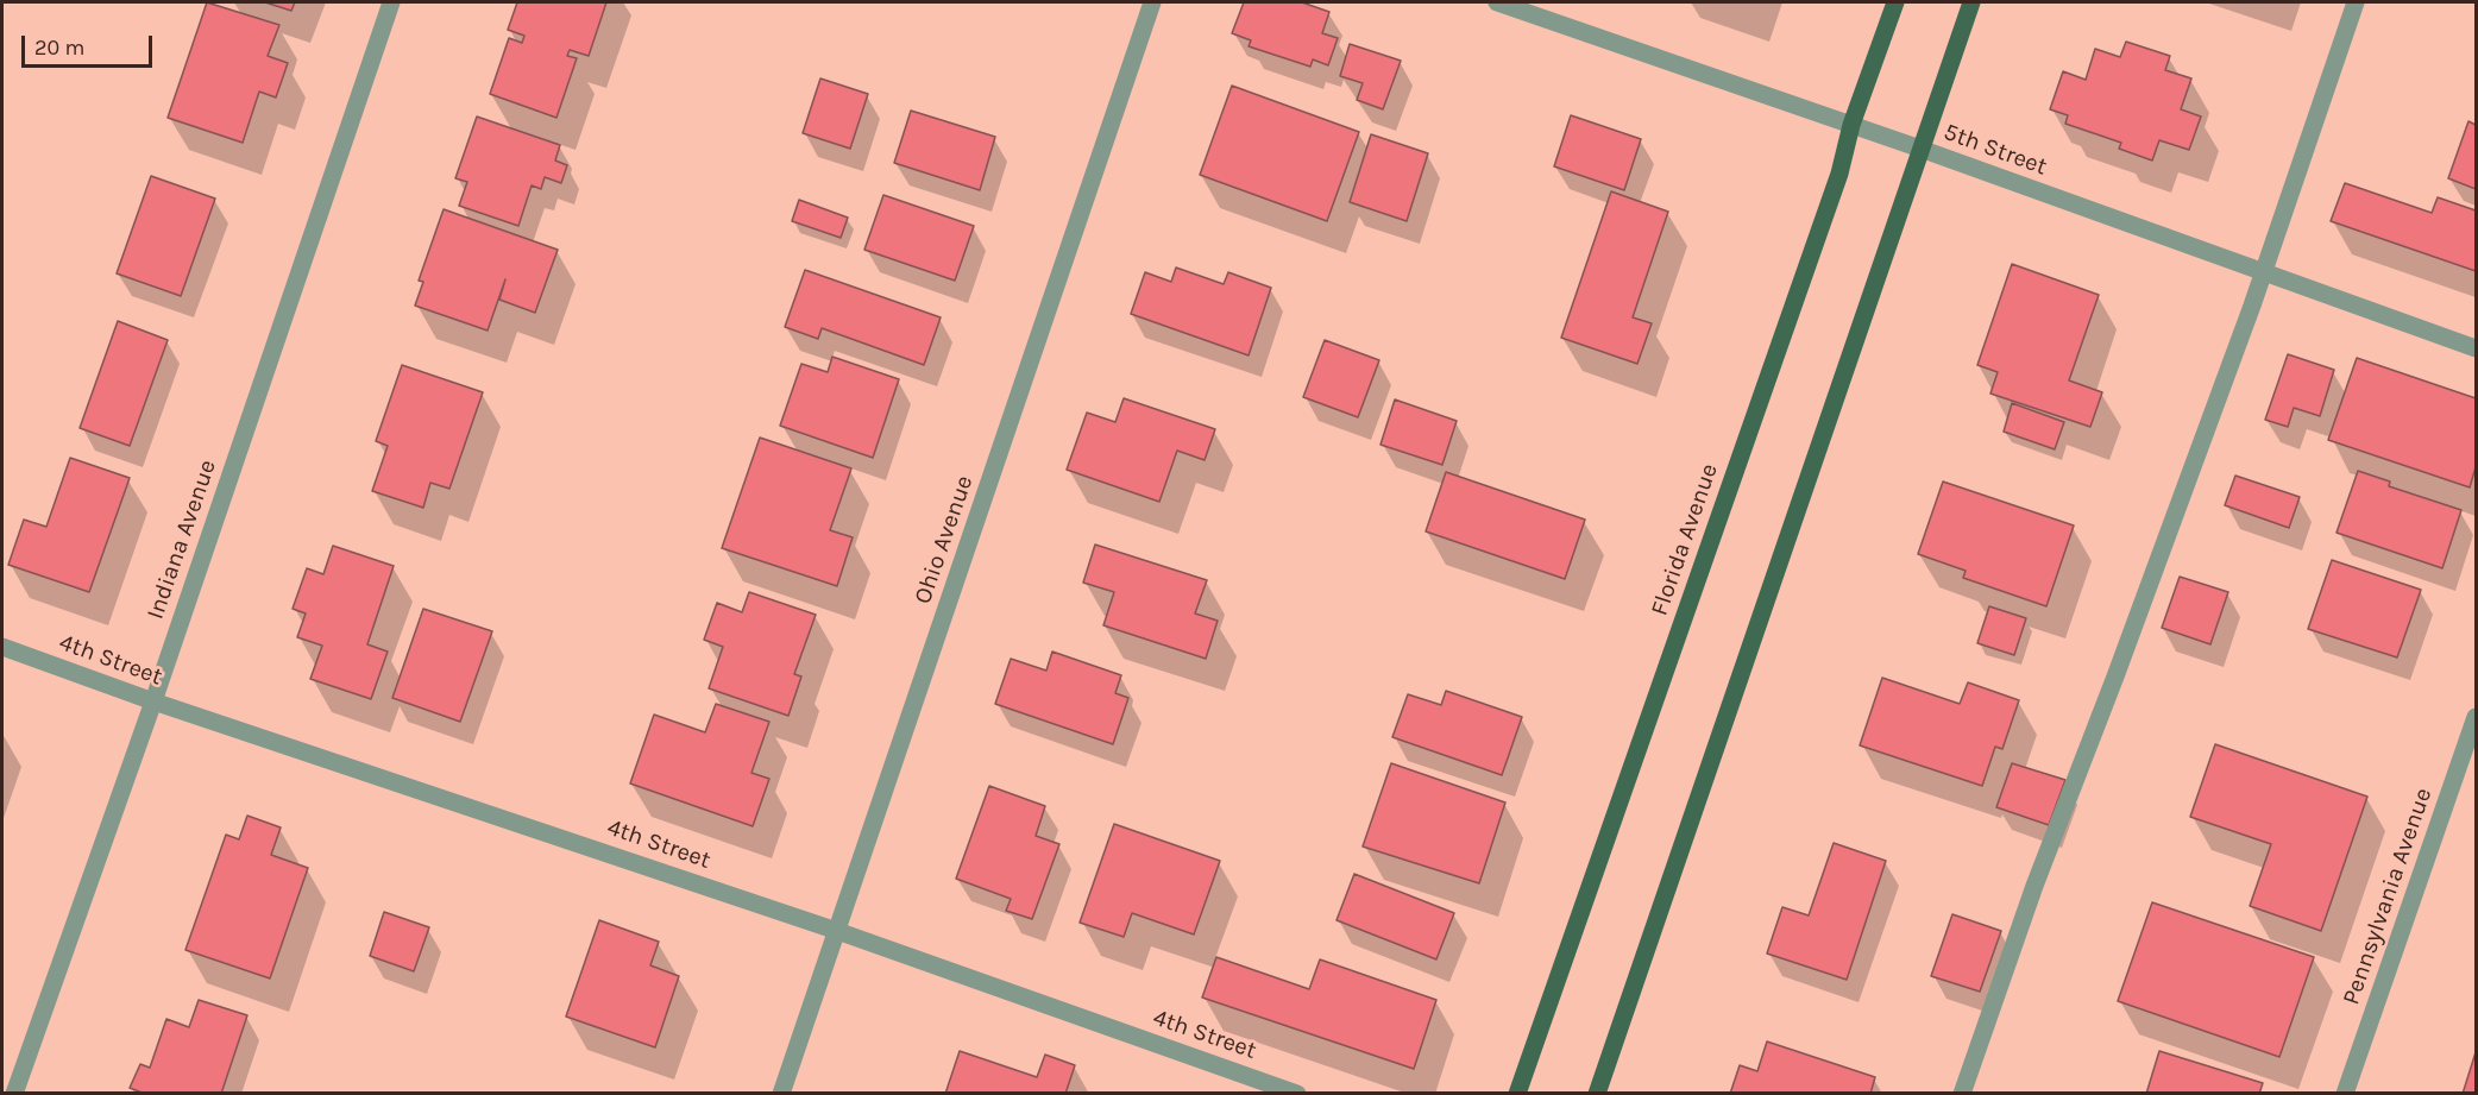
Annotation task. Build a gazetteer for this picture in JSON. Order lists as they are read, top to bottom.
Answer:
{
  "streets": {
    "main road": ["Florida Avenue"],
    "street": [
      "5th Street",
      "Indiana Avenue",
      "Ohio Avenue",
      "4th Street",
      "Pennsylvania Avenue"
    ]
  },
  "crossings": [
    ["5th Street", "Florida Avenue"],
    ["Indiana Avenue", "4th Street"],
    ["Ohio Avenue", "4th Street"]
  ],
  "scale_bar": "20 m"
}
